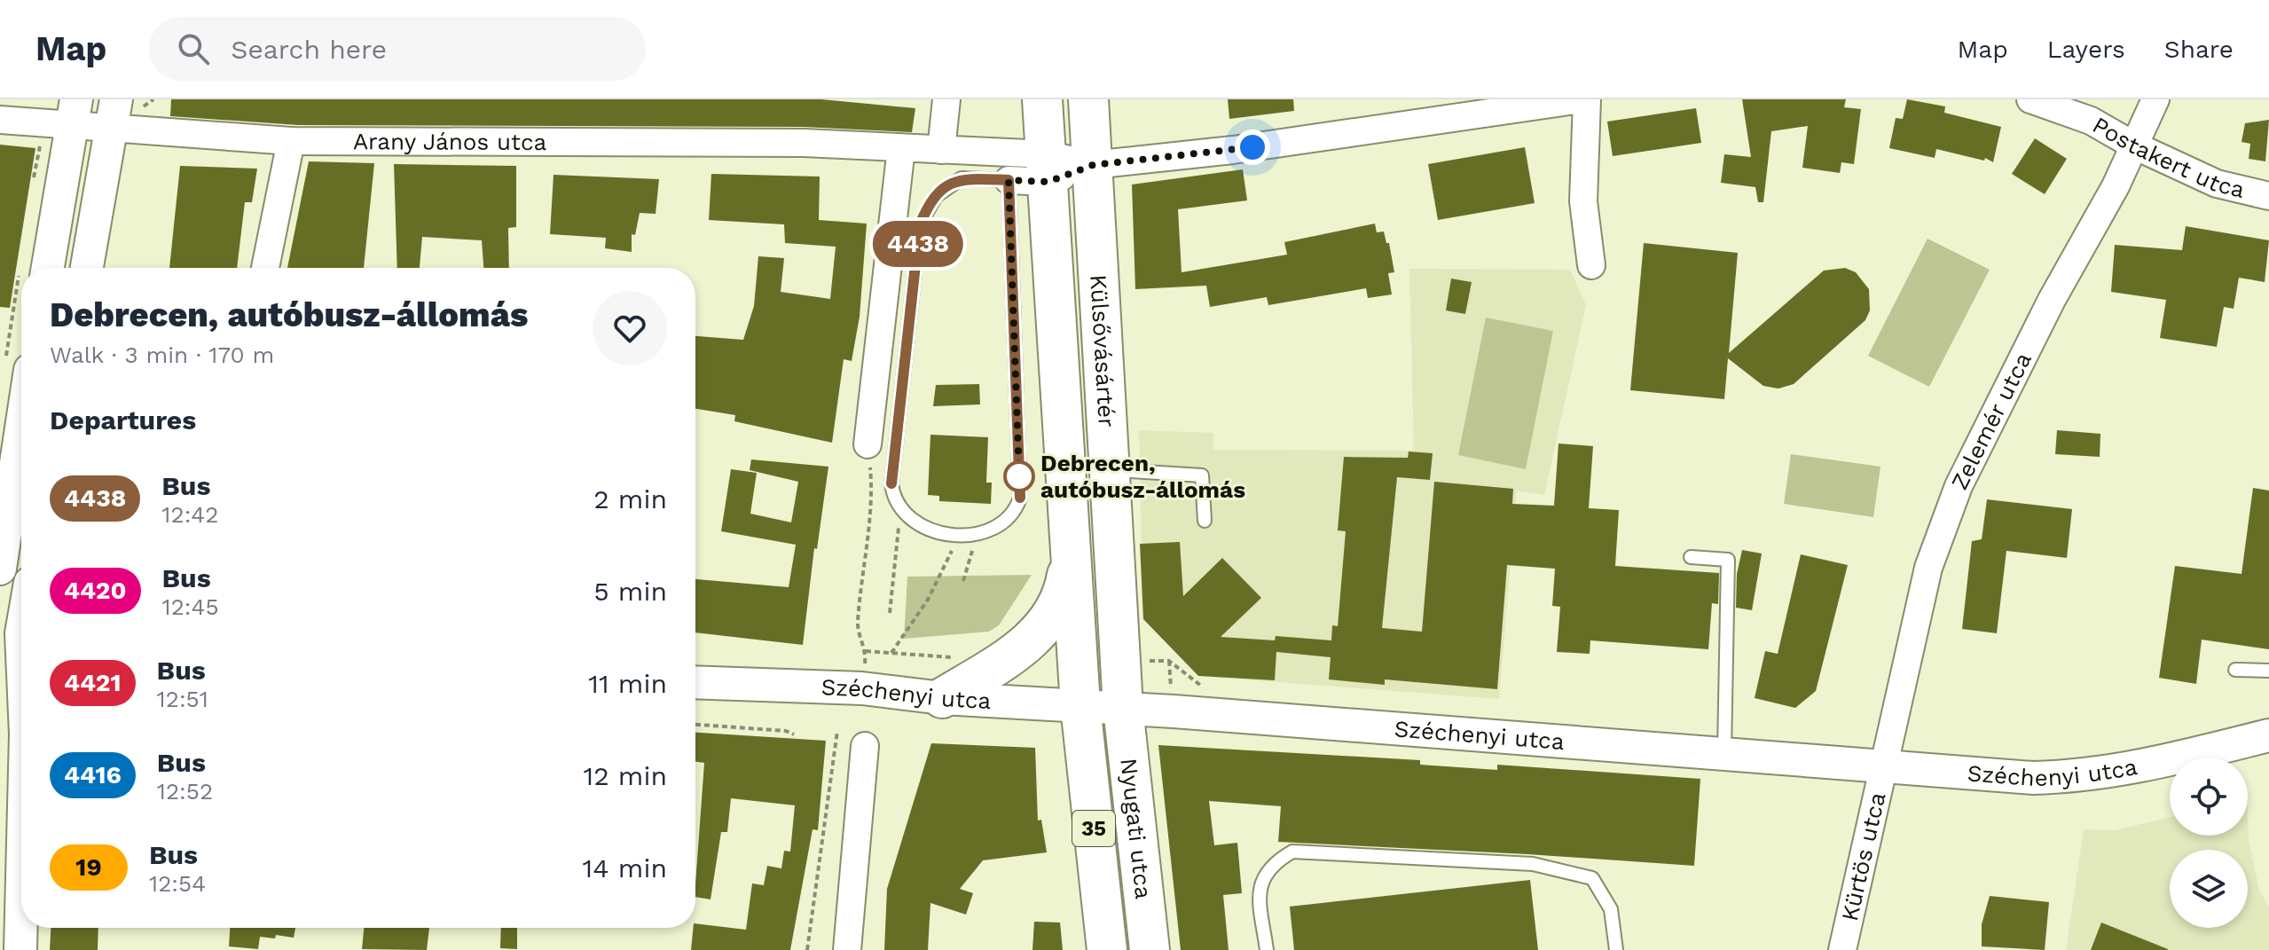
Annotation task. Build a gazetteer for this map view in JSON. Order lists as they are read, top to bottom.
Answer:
{
  "streets": {
    "main road": ["Külsővásártér", "35", "Nyugati utca"],
    "street": [
      "Arany János utca",
      "Postakert utca",
      "Zelemér utca",
      "Széchenyi utca",
      "Kürtös utca"
    ]
  },
  "crossings": [
    ["Postakert utca", "Zelemér utca"],
    ["Külsővásártér", "Széchenyi utca"],
    ["Külsővásártér", "Nyugati utca"],
    ["Zelemér utca", "Széchenyi utca"],
    ["Zelemér utca", "Kürtös utca"],
    ["Széchenyi utca", "Nyugati utca"],
    ["Széchenyi utca", "Kürtös utca"]
  ],
  "places": ["Debrecen, autóbusz-állomás"],
  "lines": ["bus line 4438"],
  "page": {
    "header": "Map",
    "search": "Search here",
    "nav": ["Map", "Layers", "Share"],
    "on_map": "4438",
    "heading": [
      ["Debrecen, autóbusz-állomás", "Walk · 3 min · 170 m"],
      "Departures"
    ],
    "list": [
      {
        "mark": "4438",
        "name": "Bus",
        "note": "12:42",
        "value": "2 min"
      },
      {
        "mark": "4420",
        "name": "Bus",
        "note": "12:45",
        "value": "5 min"
      },
      {
        "mark": "4421",
        "name": "Bus",
        "note": "12:51",
        "value": "11 min"
      },
      {
        "mark": "4416",
        "name": "Bus",
        "note": "12:52",
        "value": "12 min"
      },
      {
        "mark": "19",
        "name": "Bus",
        "note": "12:54",
        "value": "14 min"
      }
    ]
  }
}
